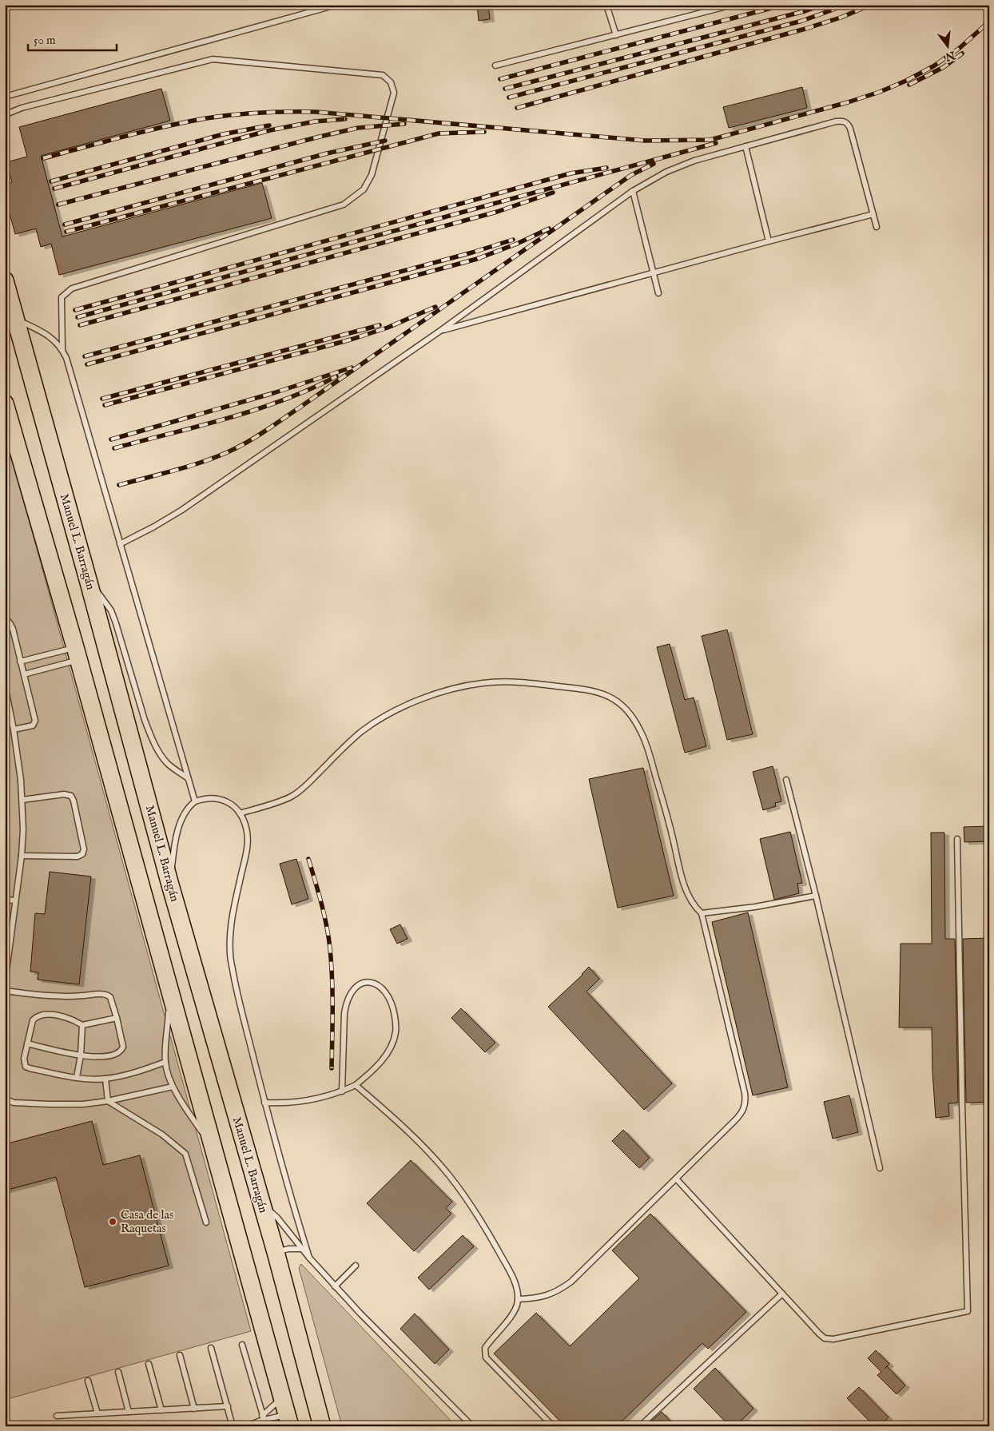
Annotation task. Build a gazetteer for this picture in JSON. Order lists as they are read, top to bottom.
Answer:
{
  "streets": {
    "highway": ["Manuel L. Barragán"]
  },
  "places": ["Casa de las Raquetas"],
  "scale_bar": "50 m",
  "north": "bottom"
}
